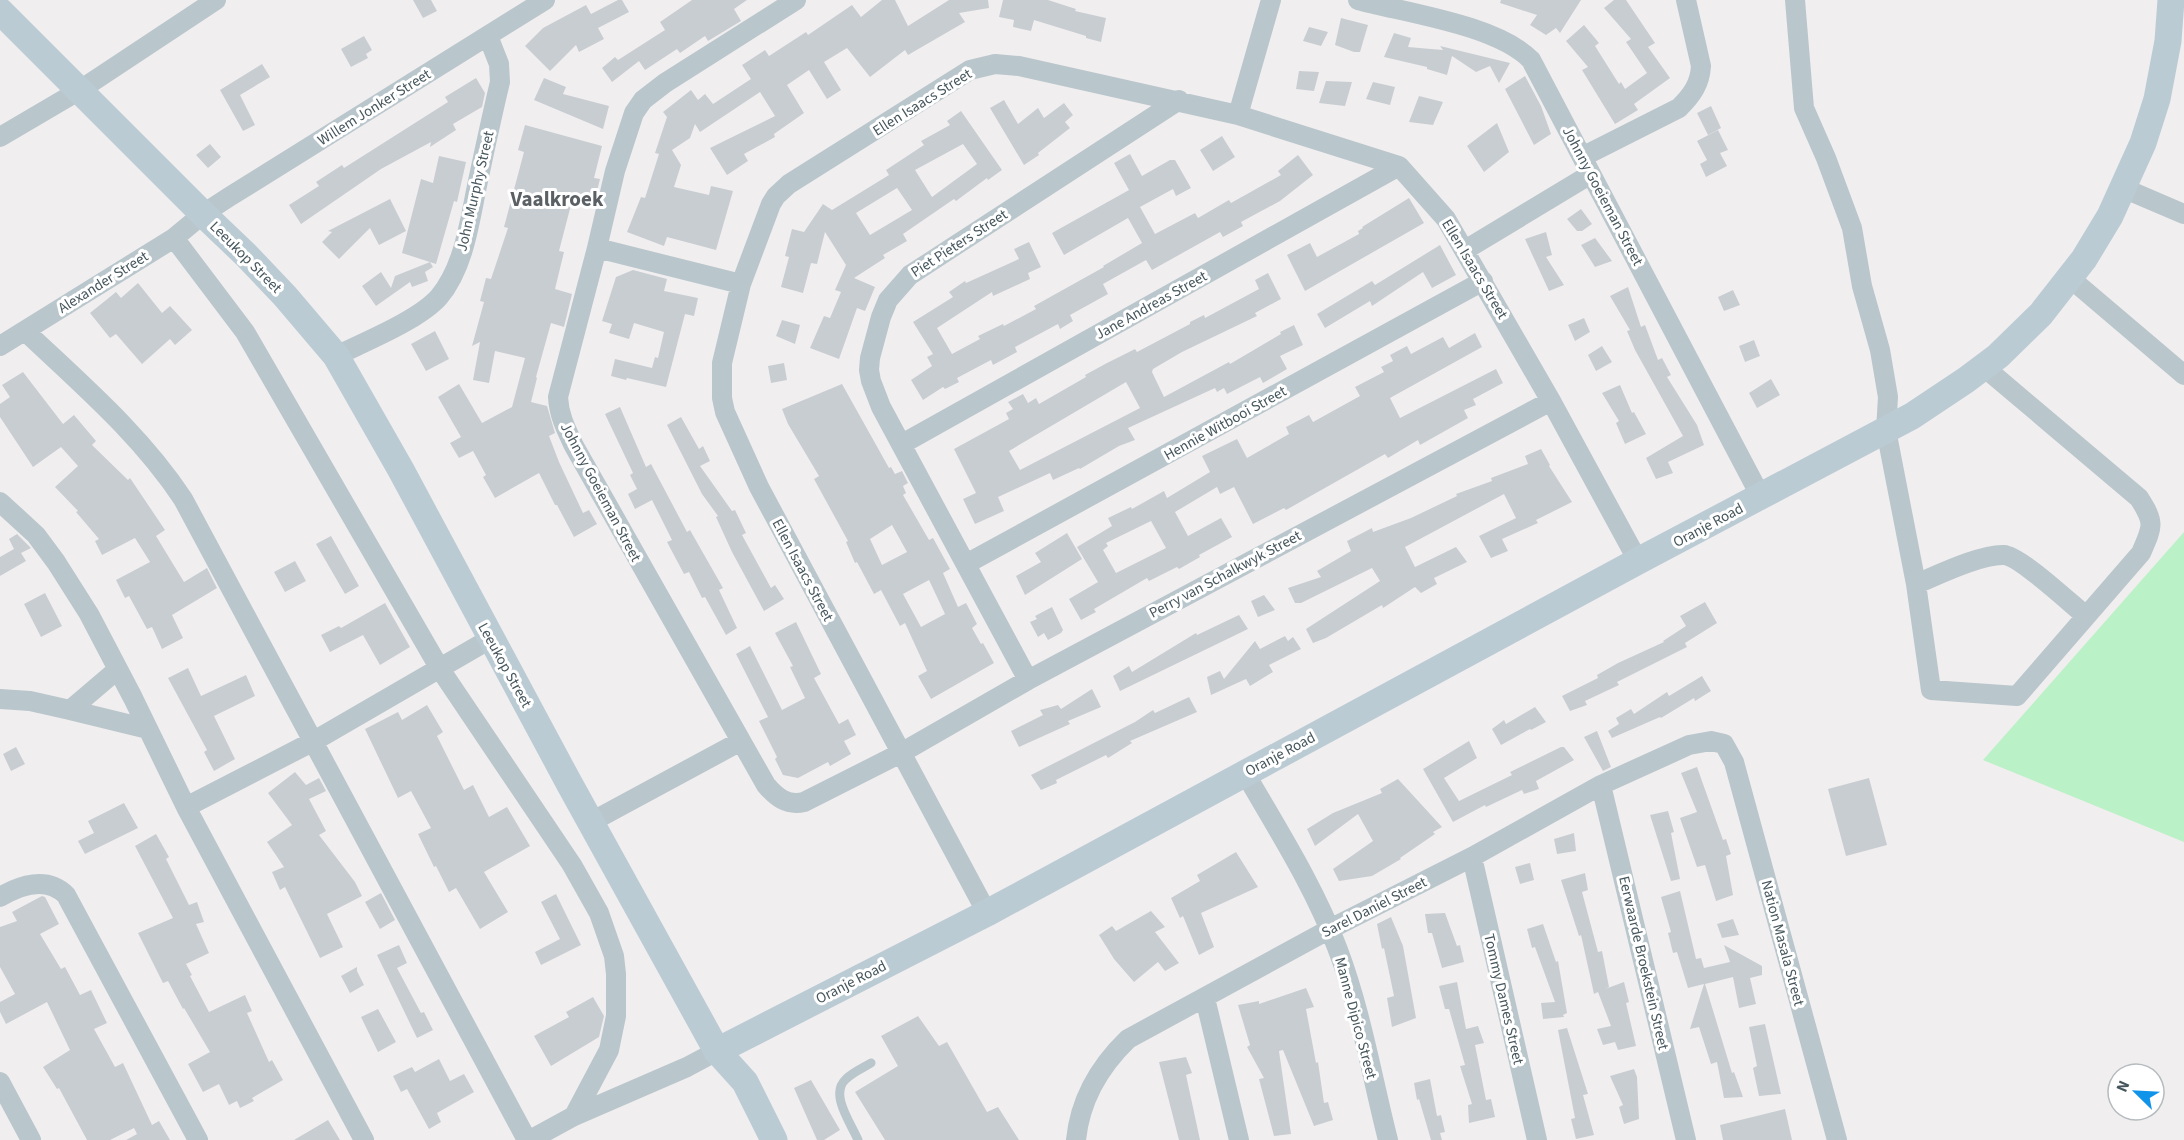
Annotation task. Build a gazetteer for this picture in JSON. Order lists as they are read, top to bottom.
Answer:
{
  "streets": {
    "street": [
      "Ellen Isaacs Street",
      "Willem Jonker Street",
      "John Murphy Street",
      "Johnny Goeieman Street",
      "Piet Pieters Street",
      "Leeukop Street",
      "Alexander Street",
      "Jane Andreas Street",
      "Hennie Witbooi Street",
      "Oranje Road",
      "Perry van Schalkwyk Street",
      "Sarel Daniel Street",
      "Nation Masala Street",
      "Eerwaarde Broekstein Street",
      "Tommy Dames Street",
      "Manne Dipico Street"
    ]
  },
  "crossings": [
    ["Ellen Isaacs Street", "Johnny Goeieman Street"],
    ["Ellen Isaacs Street", "Piet Pieters Street"],
    ["Ellen Isaacs Street", "Jane Andreas Street"],
    ["Ellen Isaacs Street", "Hennie Witbooi Street"],
    ["Ellen Isaacs Street", "Oranje Road"],
    ["Ellen Isaacs Street", "Perry van Schalkwyk Street"],
    ["Willem Jonker Street", "John Murphy Street"],
    ["Willem Jonker Street", "Leeukop Street"],
    ["Willem Jonker Street", "Alexander Street"],
    ["John Murphy Street", "Leeukop Street"],
    ["Johnny Goeieman Street", "Oranje Road"],
    ["Johnny Goeieman Street", "Perry van Schalkwyk Street"],
    ["Piet Pieters Street", "Jane Andreas Street"],
    ["Piet Pieters Street", "Hennie Witbooi Street"],
    ["Piet Pieters Street", "Perry van Schalkwyk Street"],
    ["Leeukop Street", "Alexander Street"],
    ["Leeukop Street", "Oranje Road"],
    ["Oranje Road", "Manne Dipico Street"],
    ["Sarel Daniel Street", "Nation Masala Street"],
    ["Sarel Daniel Street", "Eerwaarde Broekstein Street"],
    ["Sarel Daniel Street", "Tommy Dames Street"],
    ["Sarel Daniel Street", "Manne Dipico Street"]
  ],
  "districts": ["Vaalkroek"],
  "north": "top left"
}
